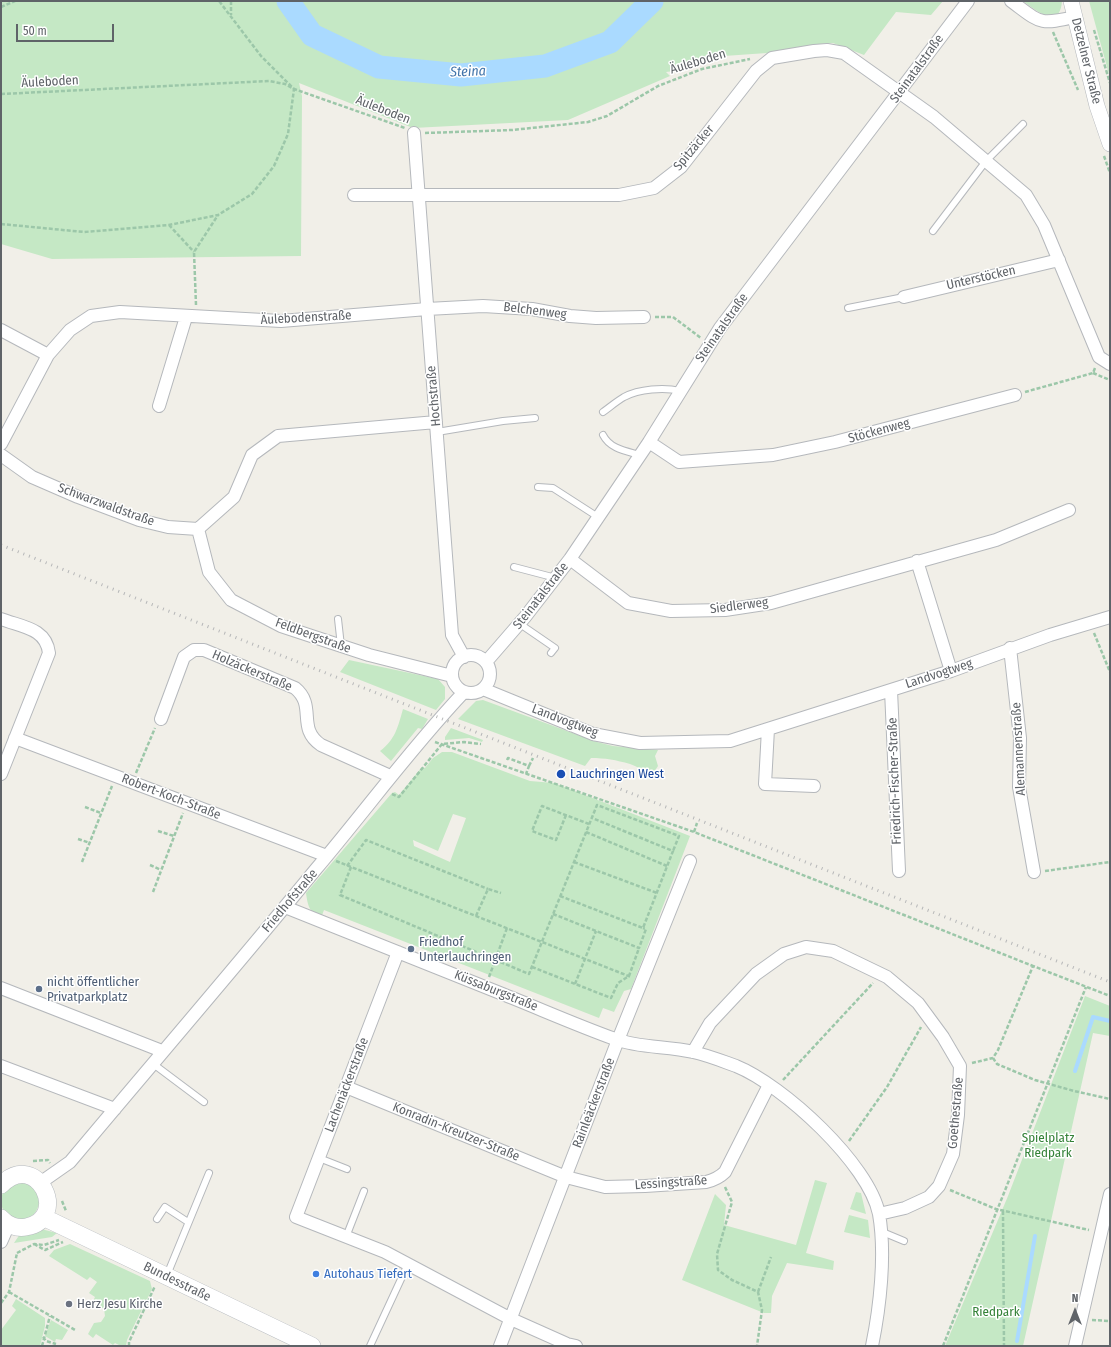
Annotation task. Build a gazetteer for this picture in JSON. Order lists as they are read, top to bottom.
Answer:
{
  "streets": {
    "main road": ["Bundesstraße"],
    "street": [
      "Detzelner Straße",
      "Steinatalstraße",
      "Spitzäcker",
      "Unterstöcken",
      "Belchenweg",
      "Äulebodenstraße",
      "Hochstraße",
      "Stöckenweg",
      "Schwarzwaldstraße",
      "Siedlerweg",
      "Feldbergstraße",
      "Holzäckerstraße",
      "Landvogtweg",
      "Alemannenstraße",
      "Friedrich-Fischer-Straße",
      "Robert-Koch-Straße",
      "Friedhofstraße",
      "Küssaburgstraße",
      "Lachenäckerstraße",
      "Rainleäckerstraße",
      "Goethestraße",
      "Konradin-Kreutzer-Straße",
      "Lessingstraße"
    ],
    "path": ["Äuleboden"]
  },
  "crossings": [
    ["Äuleboden", "Spitzäcker"],
    ["Äuleboden", "Hochstraße"],
    ["Steinatalstraße", "Spitzäcker"],
    ["Steinatalstraße", "Hochstraße"],
    ["Steinatalstraße", "Stöckenweg"],
    ["Steinatalstraße", "Siedlerweg"],
    ["Steinatalstraße", "Feldbergstraße"],
    ["Steinatalstraße", "Landvogtweg"],
    ["Steinatalstraße", "Friedhofstraße"],
    ["Spitzäcker", "Hochstraße"],
    ["Belchenweg", "Äulebodenstraße"],
    ["Belchenweg", "Hochstraße"],
    ["Äulebodenstraße", "Hochstraße"],
    ["Hochstraße", "Feldbergstraße"],
    ["Hochstraße", "Landvogtweg"],
    ["Hochstraße", "Friedhofstraße"],
    ["Schwarzwaldstraße", "Feldbergstraße"],
    ["Feldbergstraße", "Landvogtweg"],
    ["Feldbergstraße", "Friedhofstraße"],
    ["Holzäckerstraße", "Friedhofstraße"],
    ["Landvogtweg", "Alemannenstraße"],
    ["Landvogtweg", "Friedrich-Fischer-Straße"],
    ["Landvogtweg", "Friedhofstraße"],
    ["Robert-Koch-Straße", "Friedhofstraße"],
    ["Friedhofstraße", "Küssaburgstraße"],
    ["Küssaburgstraße", "Lachenäckerstraße"],
    ["Küssaburgstraße", "Rainleäckerstraße"],
    ["Küssaburgstraße", "Goethestraße"],
    ["Küssaburgstraße", "Lessingstraße"],
    ["Lachenäckerstraße", "Konradin-Kreutzer-Straße"],
    ["Rainleäckerstraße", "Konradin-Kreutzer-Straße"],
    ["Rainleäckerstraße", "Lessingstraße"],
    ["Konradin-Kreutzer-Straße", "Lessingstraße"]
  ],
  "water": ["Steina"],
  "parks": ["Spielplatz Riedpark", "Riedpark"],
  "places": [
    "Lauchringen West",
    "Friedhof Unterlauchringen",
    "nicht öffentlicher Privatparkplatz",
    "Autohaus Tiefert",
    "Herz Jesu Kirche"
  ],
  "scale_bar": "50 m",
  "north": "top"
}
